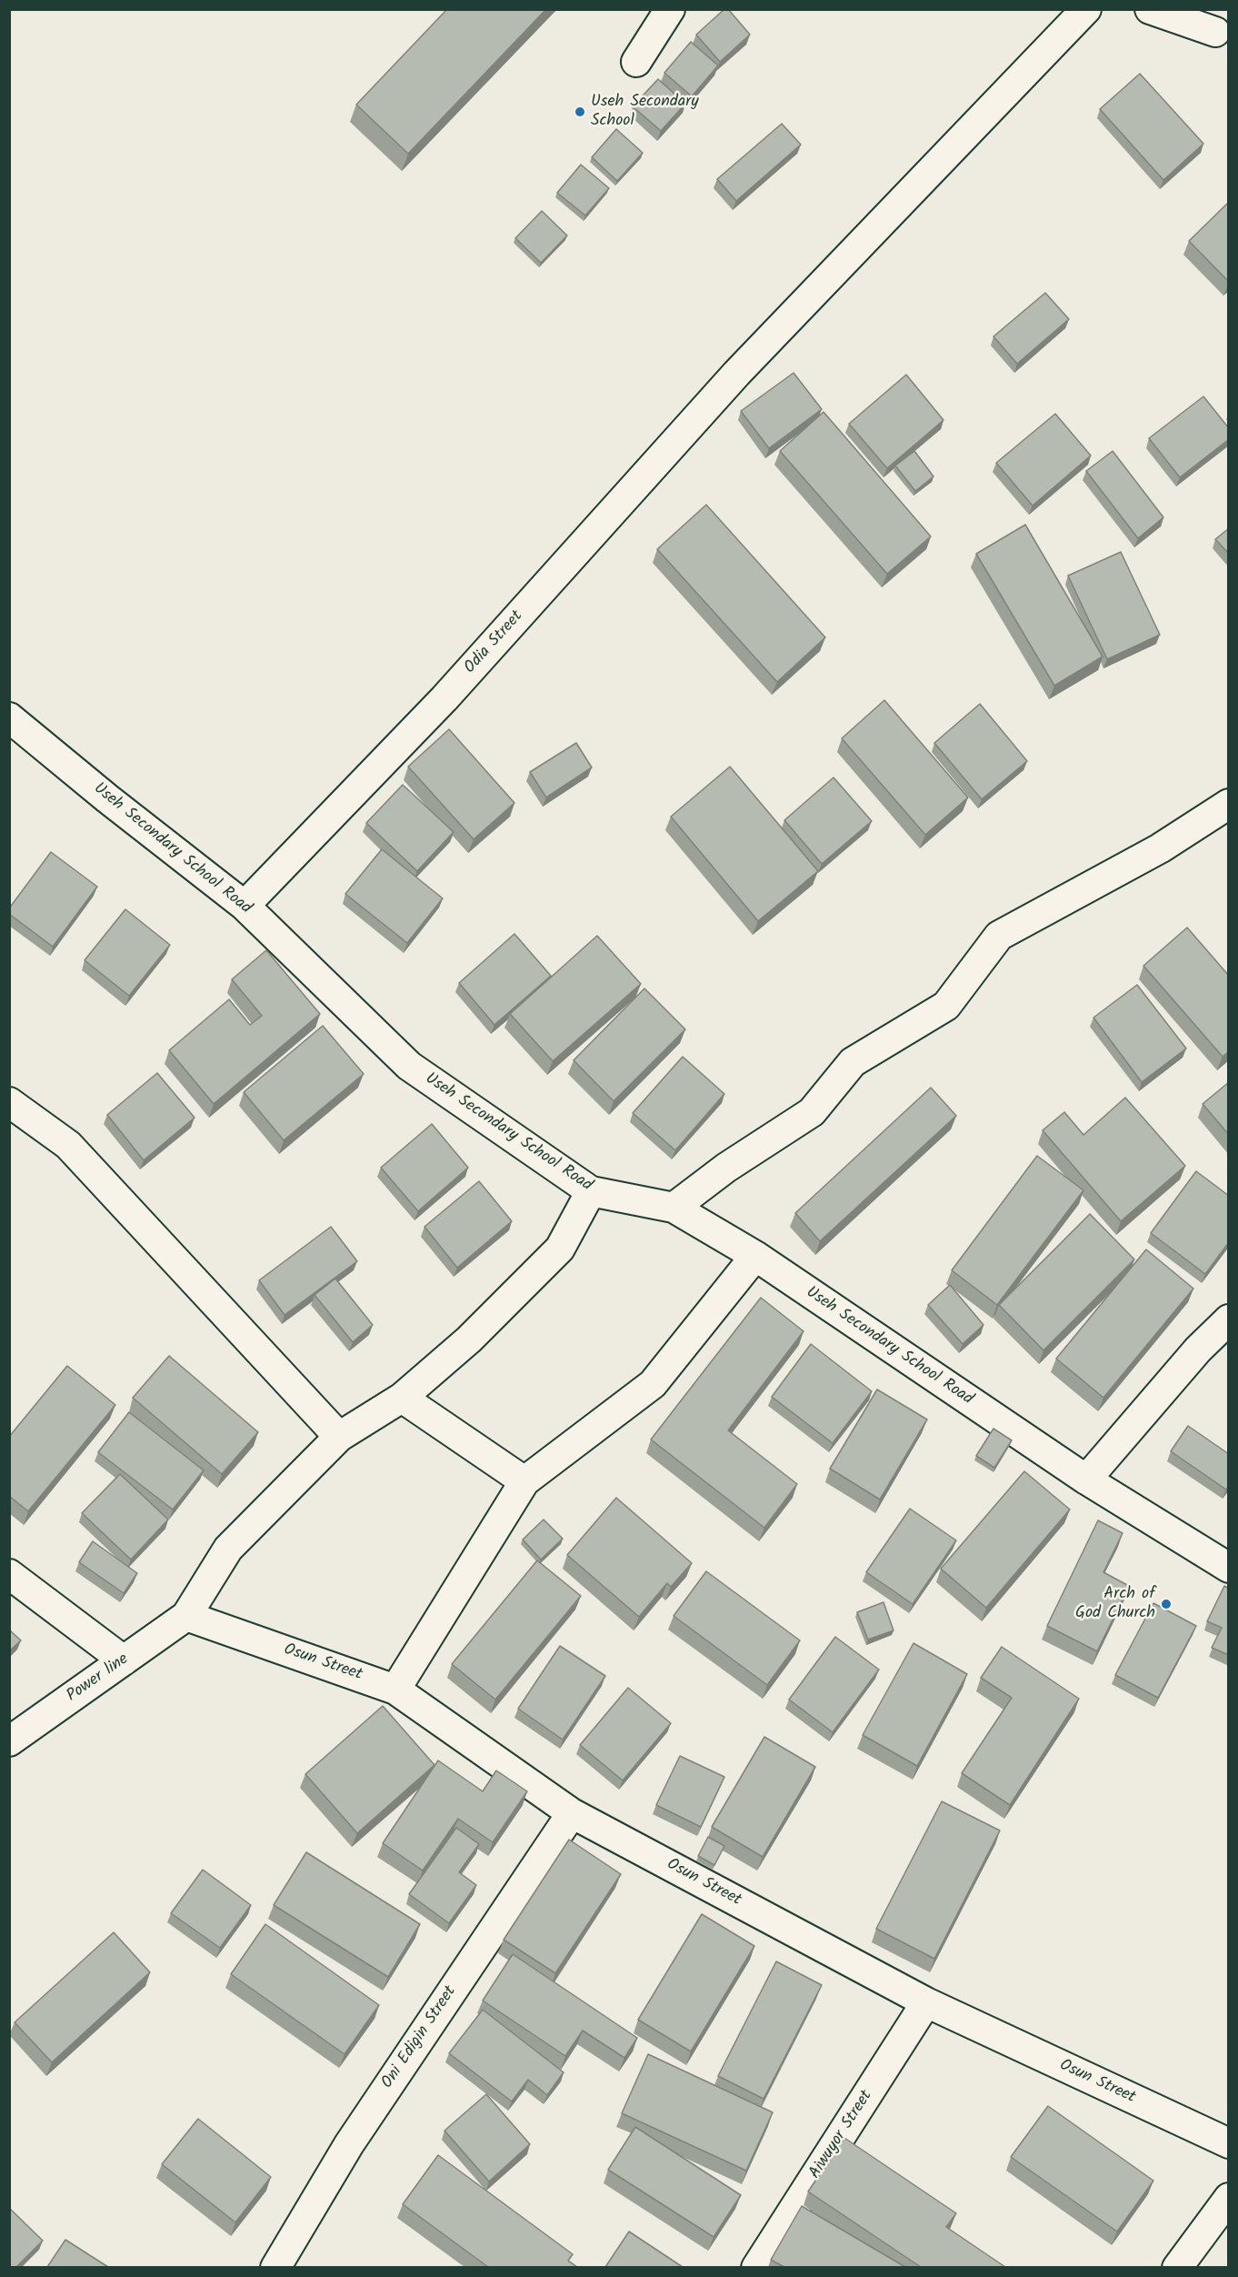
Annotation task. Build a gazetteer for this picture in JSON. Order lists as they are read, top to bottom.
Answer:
{
  "streets": {
    "street": [
      "Odia Street",
      "Useh Secondary School Road",
      "Osun Street",
      "Power line",
      "Oni Edigin Street",
      "Aiwuyor Street"
    ]
  },
  "crossings": [
    ["Odia Street", "Useh Secondary School Road"],
    ["Osun Street", "Power line"],
    ["Osun Street", "Oni Edigin Street"],
    ["Osun Street", "Aiwuyor Street"]
  ],
  "places": ["Useh Secondary School", "Arch of God Church"]
}
